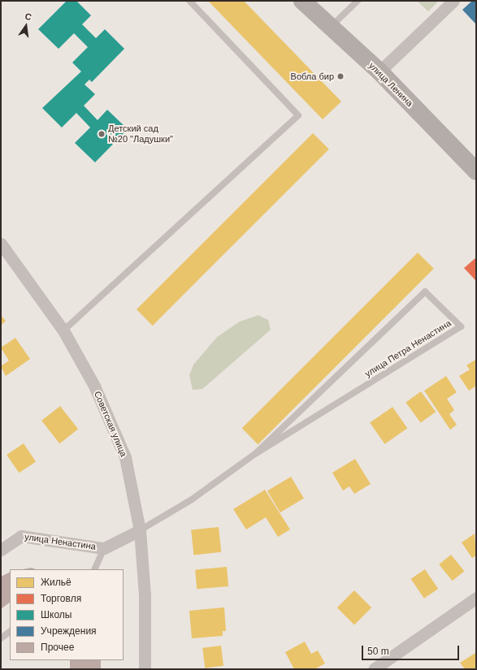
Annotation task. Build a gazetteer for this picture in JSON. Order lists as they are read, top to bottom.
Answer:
{
  "streets": {
    "main road": ["улица Ленина"],
    "street": ["Советская улица", "улица Ненастина"],
    "lane": ["улица Петра Ненастина"]
  },
  "crossings": [
    ["улица Петра Ненастина", "Советская улица"],
    ["улица Петра Ненастина", "улица Ненастина"],
    ["Советская улица", "улица Ненастина"]
  ],
  "places": ["Вобла бир", "Детский сад №20 \"Ладушки\""],
  "legend": [
    "Жильё",
    "Торговля",
    "Школы",
    "Учреждения",
    "Прочее"
  ],
  "scale_bar": "50 m",
  "north": "top"
}
